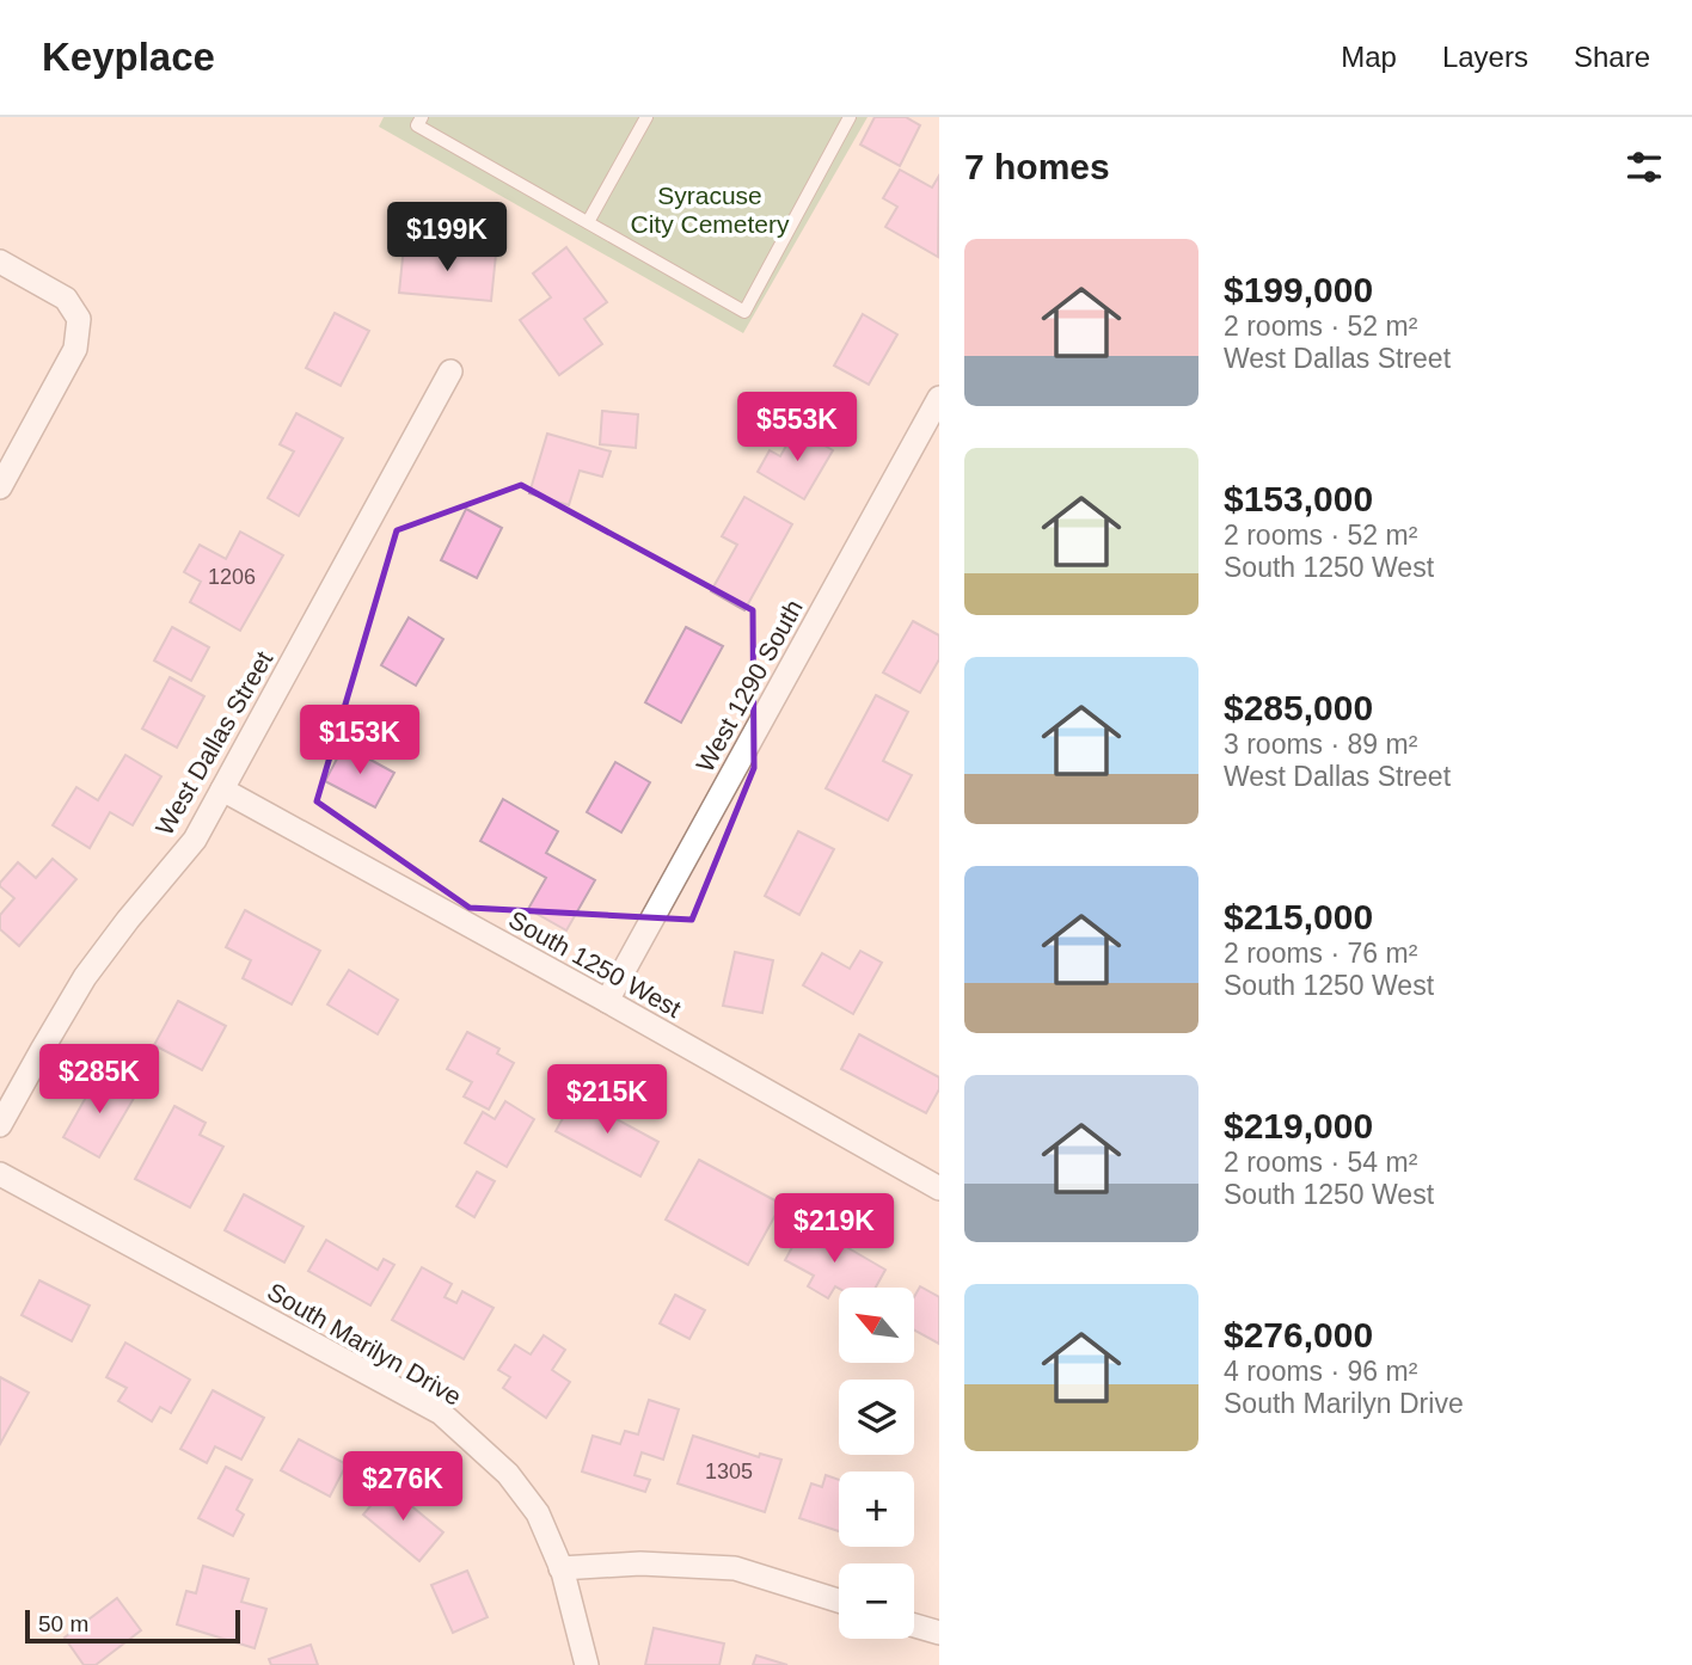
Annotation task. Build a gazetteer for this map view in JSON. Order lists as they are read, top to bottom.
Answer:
{
  "streets": {
    "street": [
      "West 1290 South",
      "West Dallas Street",
      "South 1250 West",
      "South Marilyn Drive"
    ]
  },
  "crossings": [
    ["West 1290 South", "South 1250 West"],
    ["West Dallas Street", "South 1250 West"]
  ],
  "parks": ["Syracuse City Cemetery"],
  "house_numbers": ["1206", "1305"],
  "scale_bar": "50 m",
  "north": "top left",
  "page": {
    "header": "Keyplace",
    "nav": ["Map", "Layers", "Share"],
    "heading": "7 homes",
    "price": [
      "$199K",
      "$553K",
      "$153K",
      "$285K",
      "$215K",
      "$219K",
      "$276K"
    ],
    "list": [
      {
        "name": "$199,000",
        "note": "2 rooms · 52 m² · West Dallas Street"
      },
      {
        "name": "$153,000",
        "note": "2 rooms · 52 m² · South 1250 West"
      },
      {
        "name": "$285,000",
        "note": "3 rooms · 89 m² · West Dallas Street"
      },
      {
        "name": "$215,000",
        "note": "2 rooms · 76 m² · South 1250 West"
      },
      {
        "name": "$219,000",
        "note": "2 rooms · 54 m² · South 1250 West"
      },
      {
        "name": "$276,000",
        "note": "4 rooms · 96 m² · South Marilyn Drive"
      }
    ],
    "map_buttons": ["+", "−"],
    "scale": "50 m"
  }
}
